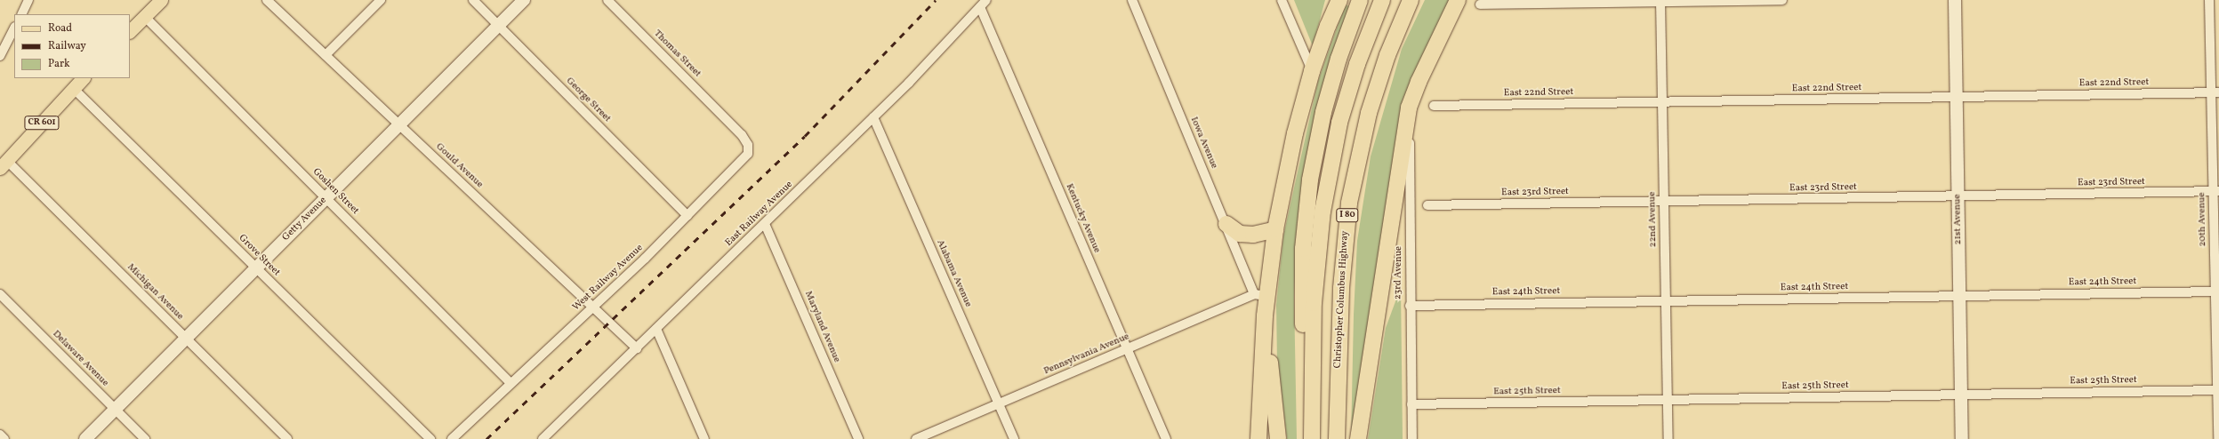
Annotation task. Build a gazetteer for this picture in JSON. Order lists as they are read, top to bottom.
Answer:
{
  "streets": {
    "highway": ["I 80", "Christopher Columbus Highway"],
    "main road": ["CR 601"],
    "street": [
      "Thomas Street",
      "East 22nd Street",
      "George Street",
      "Iowa Avenue",
      "Gould Avenue",
      "East 23rd Street",
      "Goshen Street",
      "East Railway Avenue",
      "Kentucky Avenue",
      "Getty Avenue",
      "22nd Avenue",
      "21st Avenue",
      "20th Avenue",
      "Grove Street",
      "23rd Avenue",
      "Alabama Avenue",
      "West Railway Avenue",
      "East 24th Street",
      "Michigan Avenue",
      "Maryland Avenue",
      "Pennsylvania Avenue",
      "Delaware Avenue",
      "East 25th Street"
    ]
  },
  "crossings": [
    ["Thomas Street", "West Railway Avenue"],
    ["East 22nd Street", "22nd Avenue"],
    ["East 22nd Street", "21st Avenue"],
    ["East 22nd Street", "20th Avenue"],
    ["George Street", "Getty Avenue"],
    ["George Street", "West Railway Avenue"],
    ["CR 601", "Grove Street"],
    ["CR 601", "Michigan Avenue"],
    ["Iowa Avenue", "Pennsylvania Avenue"],
    ["Gould Avenue", "East Railway Avenue"],
    ["Gould Avenue", "Getty Avenue"],
    ["Gould Avenue", "West Railway Avenue"],
    ["East 23rd Street", "22nd Avenue"],
    ["East 23rd Street", "21st Avenue"],
    ["East 23rd Street", "20th Avenue"],
    ["Goshen Street", "Getty Avenue"],
    ["Goshen Street", "West Railway Avenue"],
    ["East Railway Avenue", "Kentucky Avenue"],
    ["East Railway Avenue", "Alabama Avenue"],
    ["East Railway Avenue", "Maryland Avenue"],
    ["Kentucky Avenue", "Pennsylvania Avenue"],
    ["Getty Avenue", "Grove Street"],
    ["Getty Avenue", "Michigan Avenue"],
    ["Getty Avenue", "Delaware Avenue"],
    ["22nd Avenue", "East 24th Street"],
    ["22nd Avenue", "East 25th Street"],
    ["21st Avenue", "East 24th Street"],
    ["21st Avenue", "East 25th Street"],
    ["20th Avenue", "East 24th Street"],
    ["20th Avenue", "East 25th Street"],
    ["23rd Avenue", "East 24th Street"],
    ["23rd Avenue", "East 25th Street"],
    ["Alabama Avenue", "Pennsylvania Avenue"]
  ],
  "legend": ["Road", "Railway", "Park"]
}
